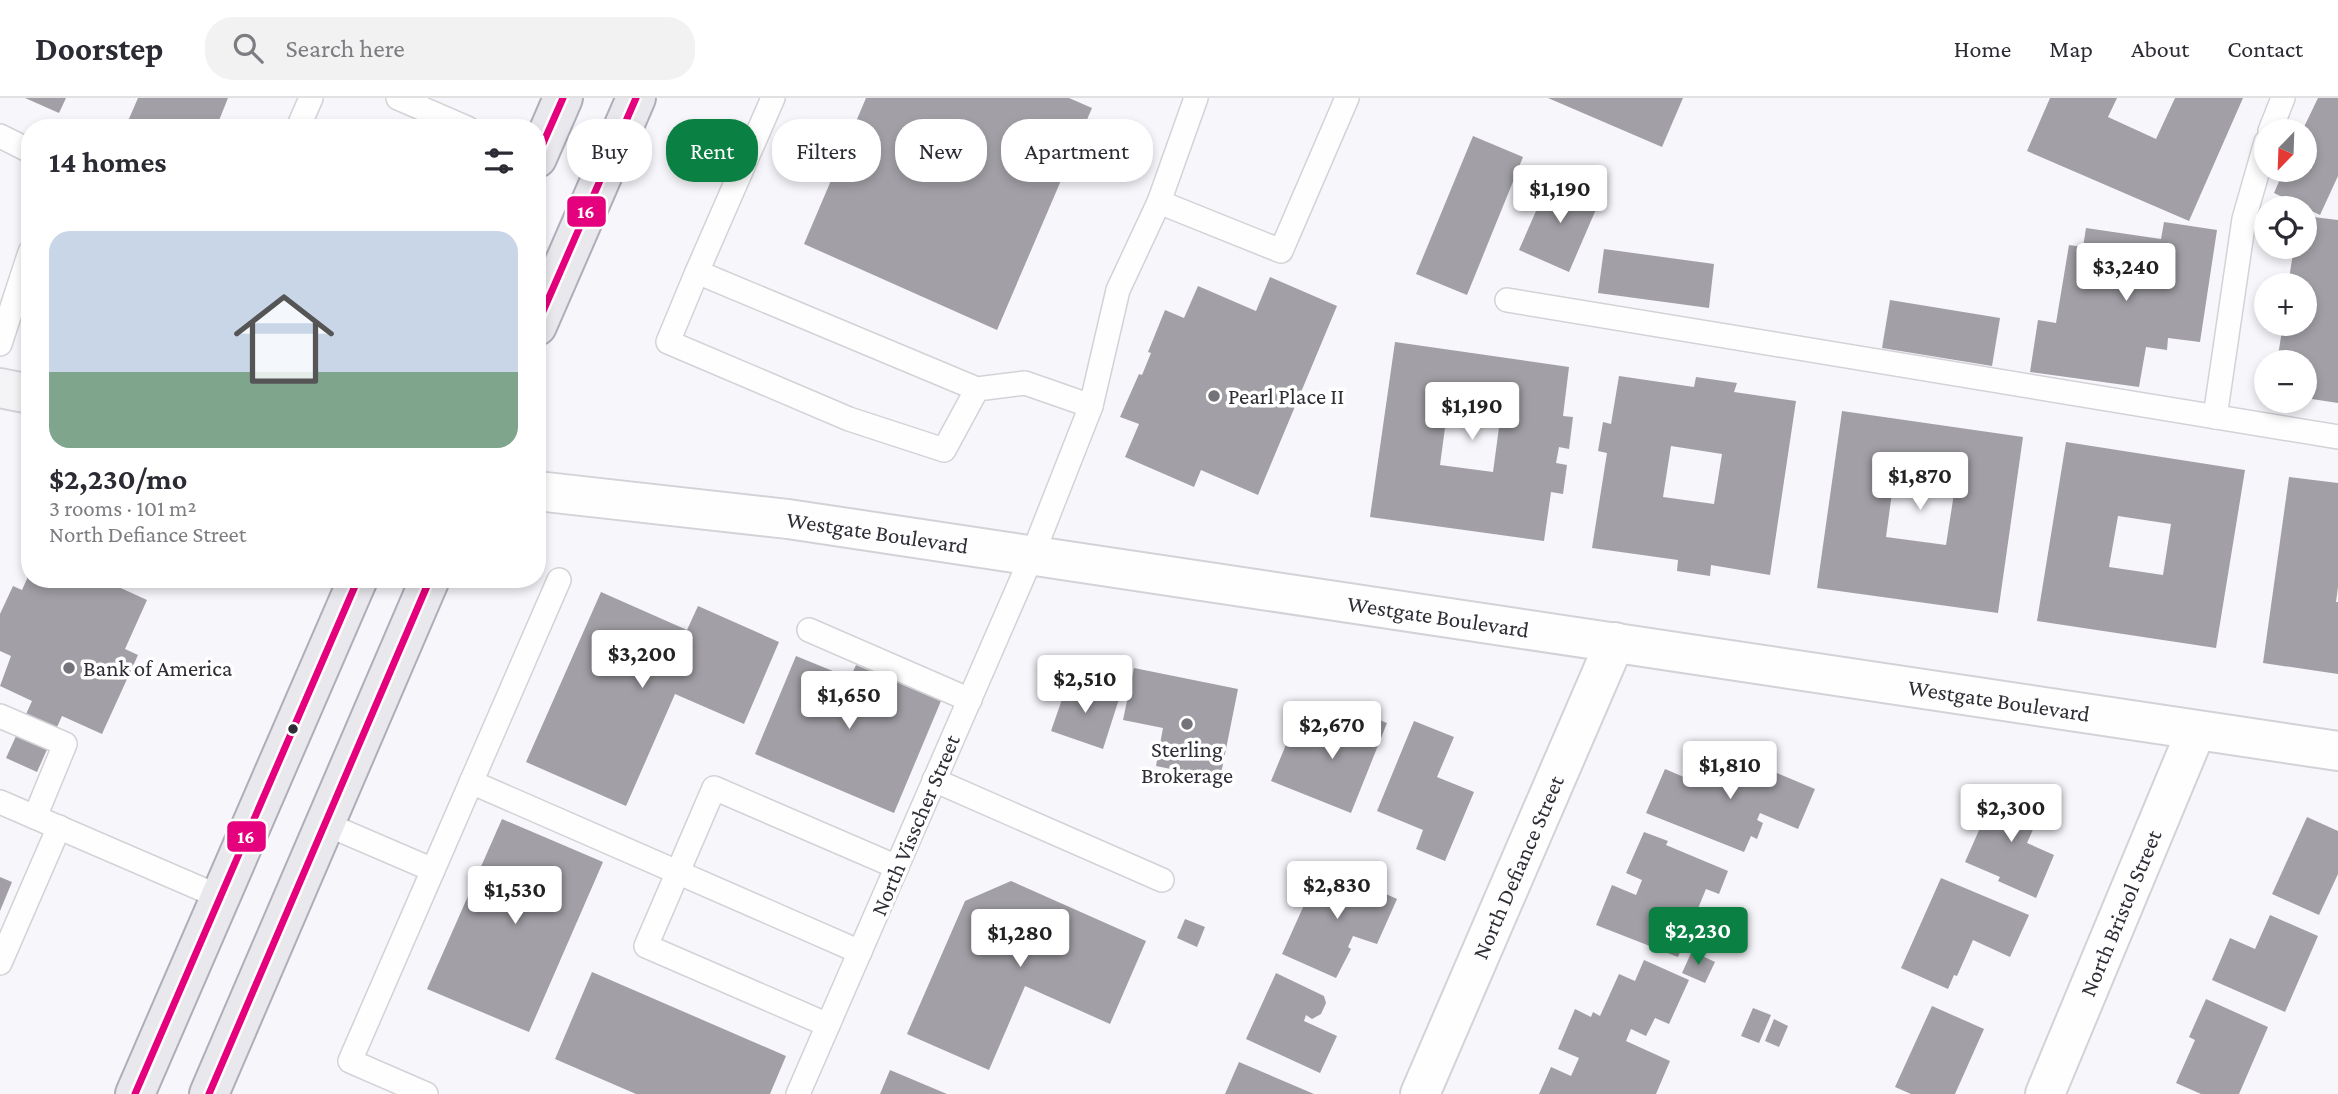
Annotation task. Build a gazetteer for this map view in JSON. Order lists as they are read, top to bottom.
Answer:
{
  "streets": {
    "street": ["Westgate Boulevard", "North Defiance Street", "North Bristol Street"],
    "lane": ["North Visscher Street"]
  },
  "crossings": [
    ["Westgate Boulevard", "North Visscher Street"],
    ["Westgate Boulevard", "North Defiance Street"],
    ["Westgate Boulevard", "North Bristol Street"]
  ],
  "places": ["Pearl Place II", "Bank of America", "Sterling Brokerage"],
  "lines": ["transit line 16"],
  "north": "bottom left",
  "page": {
    "header": "Doorstep",
    "search": "Search here",
    "nav": [
      "Home",
      "Map",
      "About",
      "Contact"
    ],
    "map_buttons": ["+", "−"],
    "chip": [
      "Buy",
      "Rent",
      "Filters",
      "New",
      "Apartment"
    ],
    "heading": "14 homes",
    "price": [
      "$1,190",
      "$3,240",
      "$1,190",
      "$1,870",
      "$3,200",
      "$2,510",
      "$1,650",
      "$2,670",
      "$1,810",
      "$2,300",
      "$2,830",
      "$1,530",
      "$2,230",
      "$1,280"
    ],
    "list": [
      {
        "name": "$2,230/mo",
        "note": "3 rooms · 101 m² · North Defiance Street"
      }
    ]
  }
}
